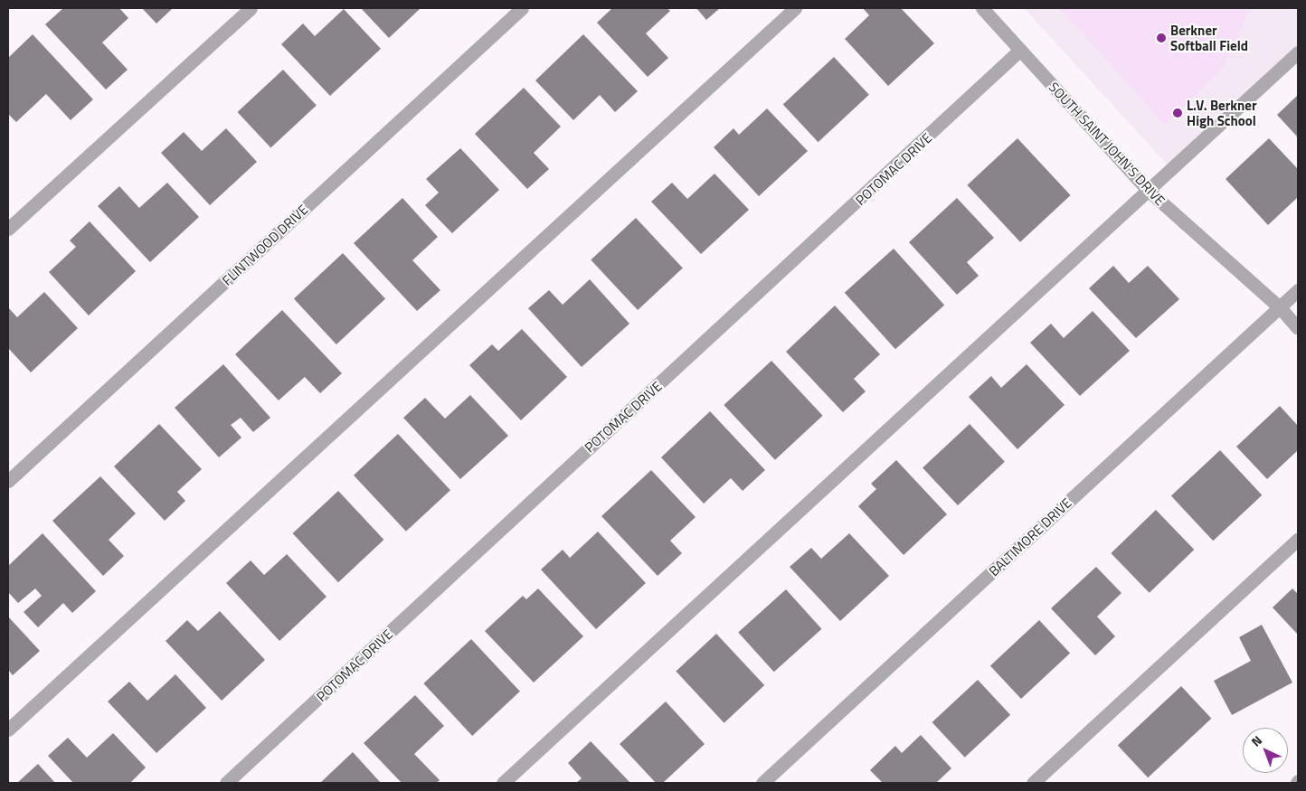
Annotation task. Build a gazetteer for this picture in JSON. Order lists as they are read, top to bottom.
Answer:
{
  "streets": {
    "street": [
      "SOUTH SAINT JOHN'S DRIVE",
      "POTOMAC DRIVE",
      "FLINTWOOD DRIVE",
      "BALTIMORE DRIVE"
    ]
  },
  "crossings": [
    ["SOUTH SAINT JOHN'S DRIVE", "POTOMAC DRIVE"],
    ["SOUTH SAINT JOHN'S DRIVE", "BALTIMORE DRIVE"]
  ],
  "places": ["Berkner Softball Field", "L.V. Berkner High School"],
  "north": "top left"
}
